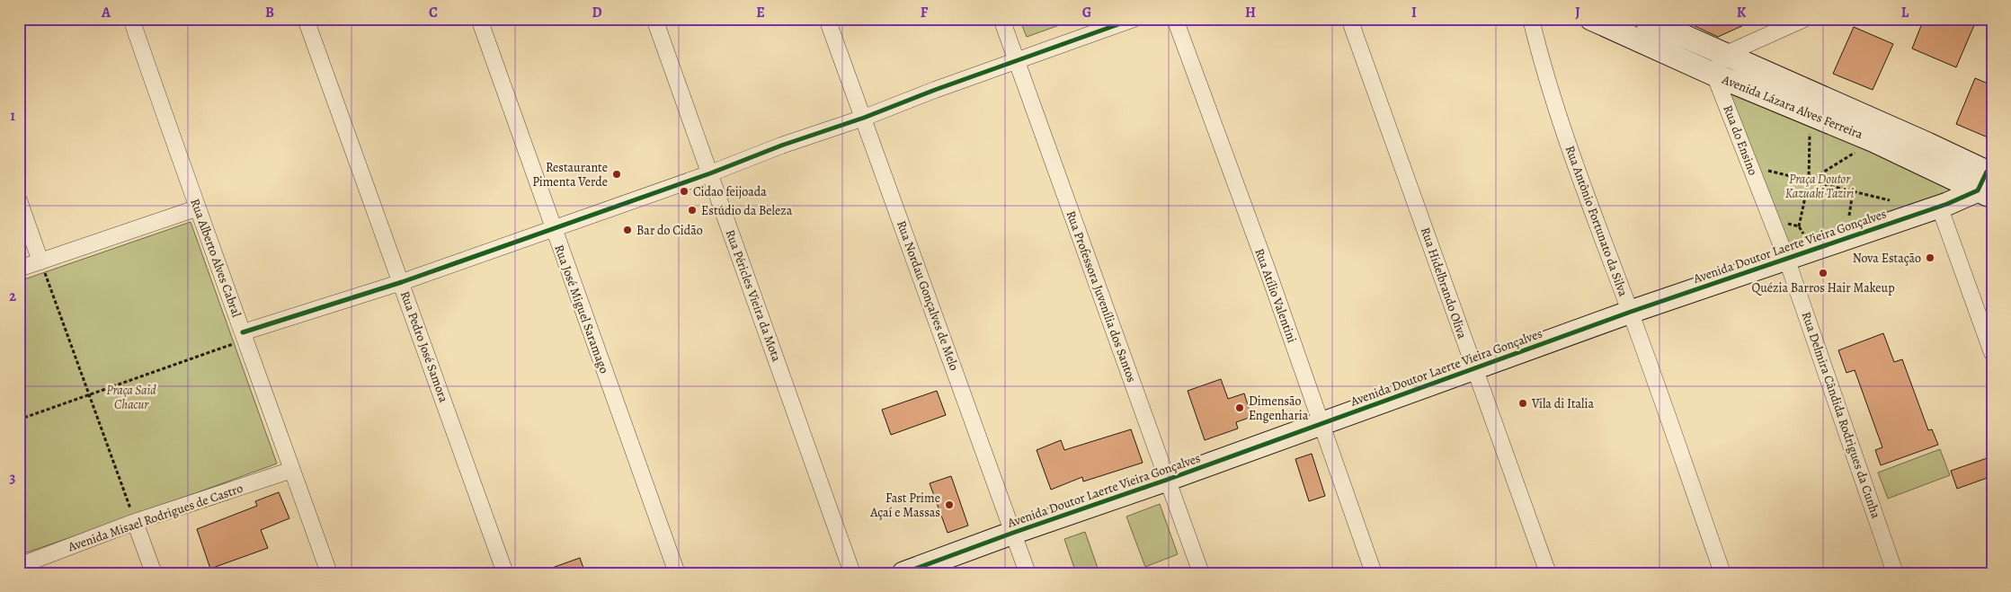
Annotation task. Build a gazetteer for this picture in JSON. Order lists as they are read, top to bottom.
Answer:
{
  "streets": {
    "street": [
      "Avenida Lázara Alves Ferreira",
      "Rua do Ensino",
      "Rua Antônio Fortunato da Silva",
      "Avenida Doutor Laerte Vieira Gonçalves",
      "Rua Alberto Alves Cabral",
      "Rua Hidelbrando Oliva",
      "Rua Péricles Vieira da Mota",
      "Rua Nordau Gonçalves de Melo",
      "Rua Atílio Valentini",
      "Rua Professora Juvenília dos Santos",
      "Rua José Miguel Saramago",
      "Rua Pedro José Samora",
      "Rua Delmira Cândida Rodrigues da Cunha",
      "Avenida Misael Rodrigues de Castro"
    ]
  },
  "crossings": [
    ["Avenida Lázara Alves Ferreira", "Rua do Ensino"],
    ["Avenida Lázara Alves Ferreira", "Avenida Doutor Laerte Vieira Gonçalves"],
    ["Rua do Ensino", "Avenida Doutor Laerte Vieira Gonçalves"],
    ["Rua do Ensino", "Rua Delmira Cândida Rodrigues da Cunha"],
    ["Rua Antônio Fortunato da Silva", "Avenida Doutor Laerte Vieira Gonçalves"],
    ["Avenida Doutor Laerte Vieira Gonçalves", "Rua Hidelbrando Oliva"],
    ["Avenida Doutor Laerte Vieira Gonçalves", "Rua Nordau Gonçalves de Melo"],
    ["Avenida Doutor Laerte Vieira Gonçalves", "Rua Atílio Valentini"],
    ["Avenida Doutor Laerte Vieira Gonçalves", "Rua Professora Juvenília dos Santos"],
    ["Avenida Doutor Laerte Vieira Gonçalves", "Rua Delmira Cândida Rodrigues da Cunha"],
    ["Rua Alberto Alves Cabral", "Avenida Misael Rodrigues de Castro"]
  ],
  "parks": ["Praça Doutor Kazuaki Taziri", "Praça Said Chacur"],
  "places": [
    "Restaurante Pimenta Verde",
    "Cidao feijoada",
    "Estúdio da Beleza",
    "Bar do Cidão",
    "Nova Estação",
    "Quézia Barros Hair Makeup",
    "Vila di Italia",
    "Dimensão Engenharia",
    "Fast Prime Açaí e Massas"
  ],
  "grid": {
    "columns": [
      "A",
      "B",
      "C",
      "D",
      "E",
      "F",
      "G",
      "H",
      "I",
      "J",
      "K",
      "L"
    ],
    "rows": ["1", "2", "3"]
  }
}
